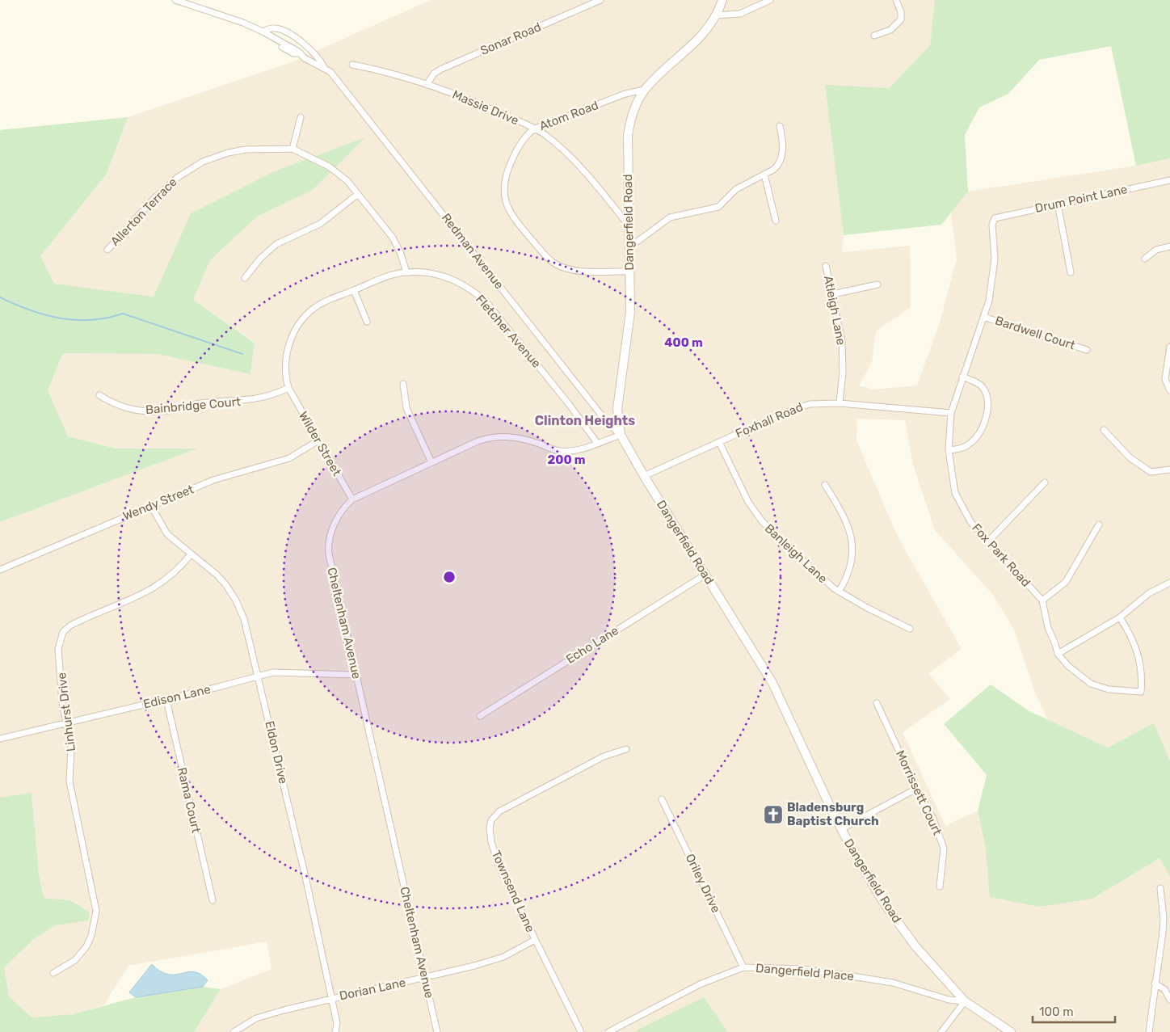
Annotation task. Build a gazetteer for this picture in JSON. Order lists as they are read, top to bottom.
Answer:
{
  "streets": {
    "street": [
      "Sonar Road",
      "Massie Drive",
      "Atom Road",
      "Drum Point Lane",
      "Allerton Terrace",
      "Dangerfield Road",
      "Redman Avenue",
      "Atleigh Lane",
      "Fletcher Avenue",
      "Bardwell Court",
      "Bainbridge Court",
      "Foxhall Road",
      "Wilder Street",
      "Wendy Street",
      "Banleigh Lane",
      "Fox Park Road",
      "Cheltenham Avenue",
      "Echo Lane",
      "Edison Lane",
      "Linhurst Drive",
      "Eldon Drive",
      "Morrissett Court",
      "Rama Court",
      "Oriley Drive",
      "Townsend Lane",
      "Dangerfield Place",
      "Dorian Lane"
    ]
  },
  "crossings": [
    ["Sonar Road", "Massie Drive"],
    ["Massie Drive", "Atom Road"],
    ["Massie Drive", "Dangerfield Road"],
    ["Atom Road", "Dangerfield Road"],
    ["Drum Point Lane", "Fox Park Road"],
    ["Allerton Terrace", "Fletcher Avenue"],
    ["Dangerfield Road", "Redman Avenue"],
    ["Dangerfield Road", "Foxhall Road"],
    ["Dangerfield Road", "Cheltenham Avenue"],
    ["Dangerfield Road", "Echo Lane"],
    ["Dangerfield Road", "Dangerfield Place"],
    ["Redman Avenue", "Cheltenham Avenue"],
    ["Atleigh Lane", "Foxhall Road"],
    ["Fletcher Avenue", "Bainbridge Court"],
    ["Fletcher Avenue", "Wilder Street"],
    ["Fletcher Avenue", "Cheltenham Avenue"],
    ["Bardwell Court", "Fox Park Road"],
    ["Bainbridge Court", "Wilder Street"],
    ["Foxhall Road", "Banleigh Lane"],
    ["Foxhall Road", "Fox Park Road"],
    ["Wilder Street", "Wendy Street"],
    ["Wilder Street", "Cheltenham Avenue"],
    ["Wendy Street", "Eldon Drive"],
    ["Cheltenham Avenue", "Edison Lane"],
    ["Cheltenham Avenue", "Dorian Lane"],
    ["Edison Lane", "Linhurst Drive"],
    ["Edison Lane", "Eldon Drive"],
    ["Edison Lane", "Rama Court"],
    ["Linhurst Drive", "Eldon Drive"],
    ["Eldon Drive", "Dorian Lane"],
    ["Oriley Drive", "Dangerfield Place"],
    ["Townsend Lane", "Dorian Lane"]
  ],
  "districts": ["Clinton Heights"],
  "places": {
    "church": ["Bladensburg Baptist Church"]
  },
  "scale_bar": "100 m",
  "rings": ["400 m", "200 m"]
}
